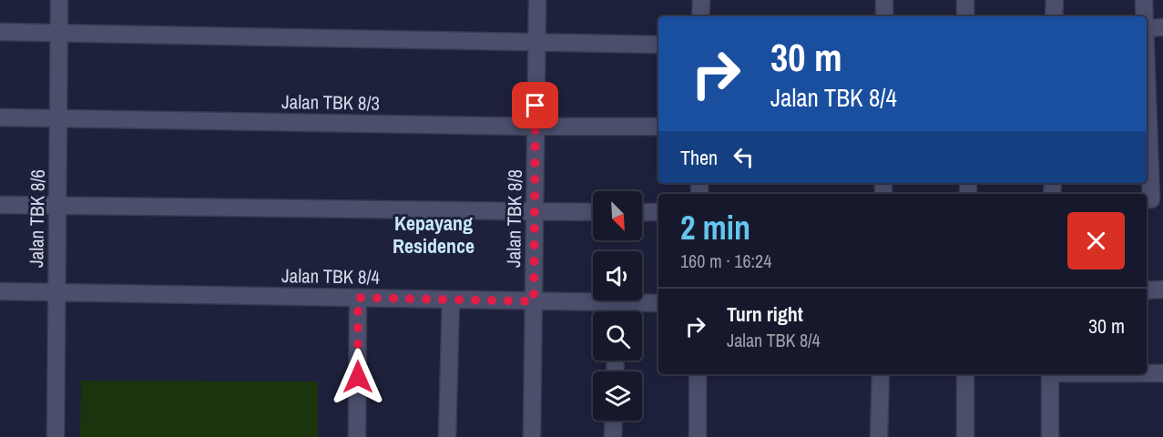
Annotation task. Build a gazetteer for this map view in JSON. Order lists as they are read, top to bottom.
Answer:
{
  "streets": {
    "street": [
      "Jalan TBK 8/3",
      "Jalan TBK 8/6",
      "Jalan TBK 8/8",
      "Jalan TBK 8/4"
    ]
  },
  "crossings": [
    ["Jalan TBK 8/3", "Jalan TBK 8/6"],
    ["Jalan TBK 8/3", "Jalan TBK 8/8"],
    ["Jalan TBK 8/6", "Jalan TBK 8/4"],
    ["Jalan TBK 8/8", "Jalan TBK 8/4"]
  ],
  "districts": ["Kepayang Residence"],
  "north": "bottom right",
  "page": {
    "turn": ["30 m", "Jalan TBK 8/4"],
    "then": "Then",
    "heading": ["2 min", "160 m · 16:24"],
    "list": [
      {
        "name": "Turn right",
        "note": "Jalan TBK 8/4",
        "value": "30 m"
      }
    ]
  }
}
